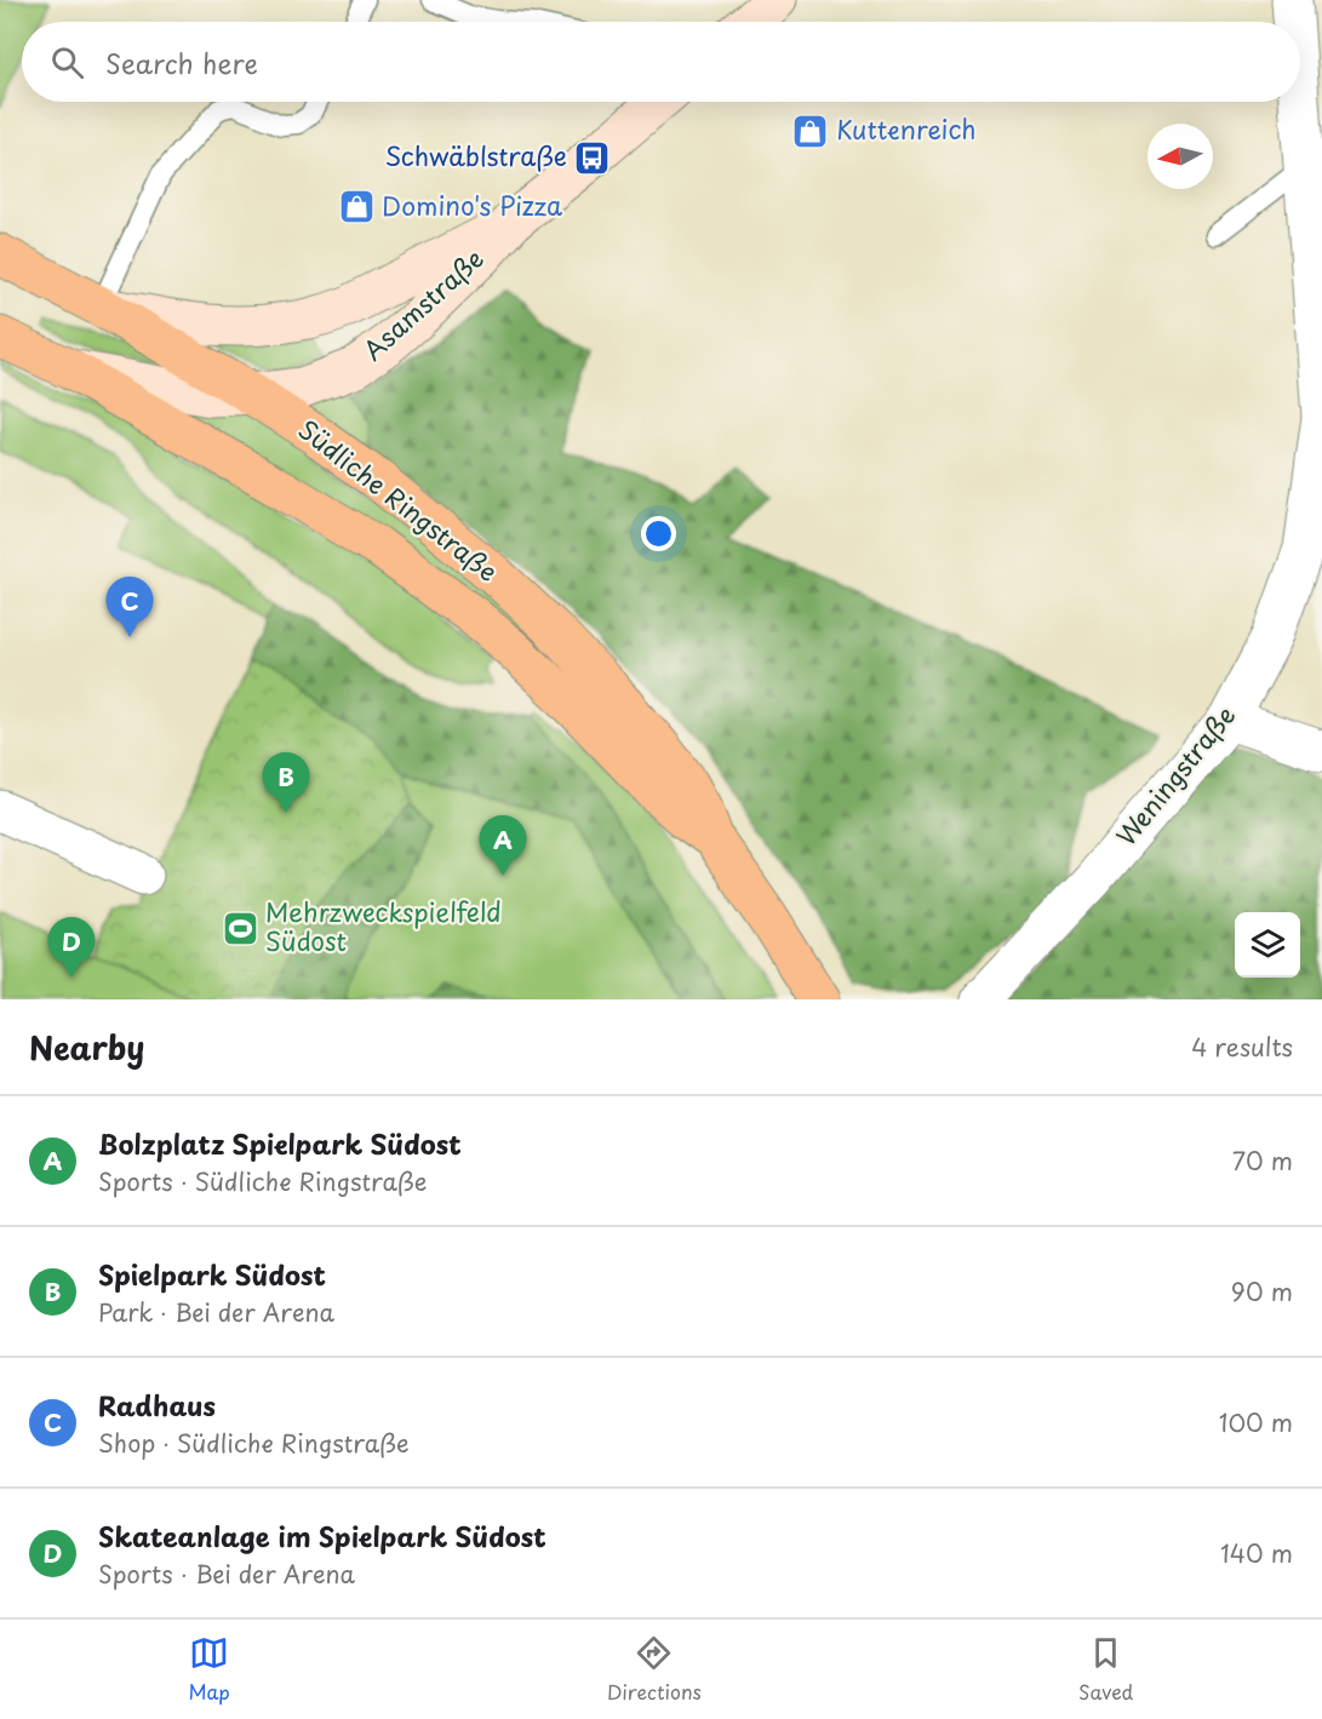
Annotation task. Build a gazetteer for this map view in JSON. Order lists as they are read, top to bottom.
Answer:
{
  "streets": {
    "main road": ["Südliche Ringstraße"],
    "street": ["Asamstraße", "Weningstraße"]
  },
  "crossings": [
    ["Asamstraße", "Südliche Ringstraße"]
  ],
  "places": {
    "shop": ["Kuttenreich", "Domino's Pizza"],
    "bus stop": ["Schwäblstraße"],
    "sports": ["Mehrzweckspielfeld Südost"]
  },
  "north": "left",
  "page": {
    "search": "Search here",
    "pins": [
      "C",
      "B",
      "A",
      "D"
    ],
    "heading": ["Nearby", "4 results"],
    "list": [
      {
        "mark": "A",
        "name": "Bolzplatz Spielpark Südost",
        "note": "Sports · Südliche Ringstraße",
        "value": "70 m"
      },
      {
        "mark": "B",
        "name": "Spielpark Südost",
        "note": "Park · Bei der Arena",
        "value": "90 m"
      },
      {
        "mark": "C",
        "name": "Radhaus",
        "note": "Shop · Südliche Ringstraße",
        "value": "100 m"
      },
      {
        "mark": "D",
        "name": "Skateanlage im Spielpark Südost",
        "note": "Sports · Bei der Arena",
        "value": "140 m"
      }
    ],
    "nav": ["Map", "Directions", "Saved"]
  }
}
